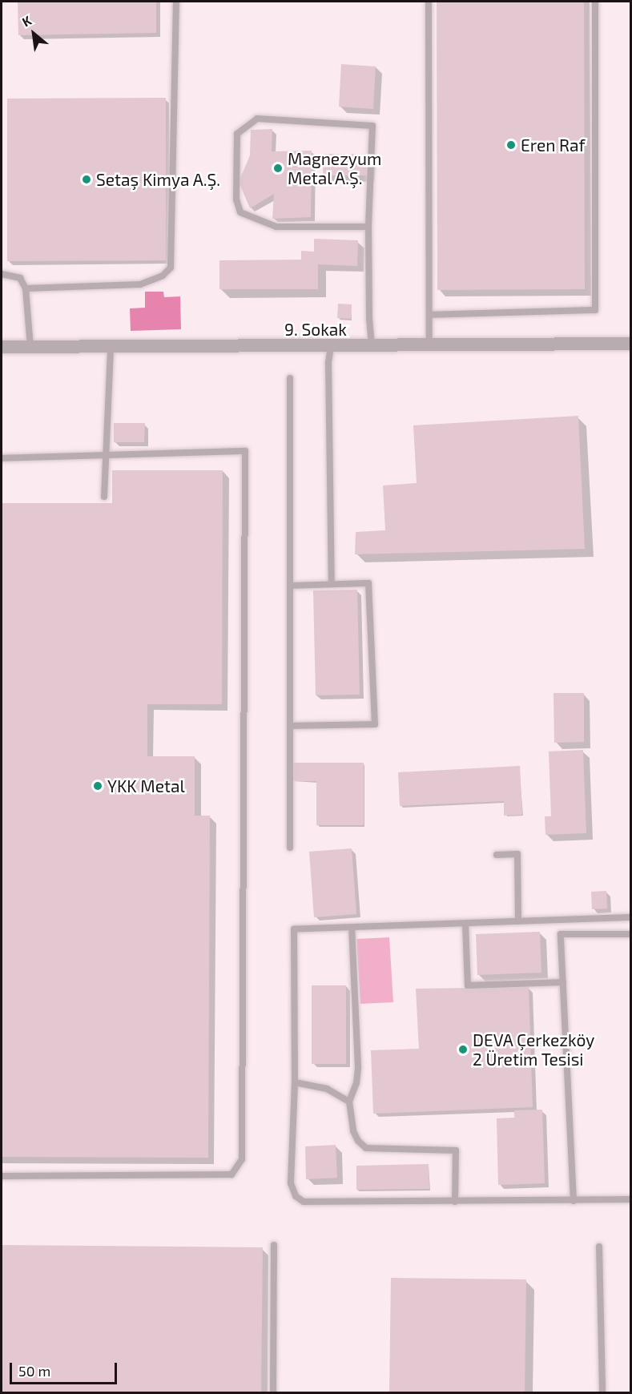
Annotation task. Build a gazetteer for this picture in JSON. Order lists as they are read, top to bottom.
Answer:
{
  "streets": {
    "street": ["9. Sokak"]
  },
  "places": [
    "Eren Raf",
    "Magnezyum Metal A.Ş.",
    "Setaş Kimya A.Ş.",
    "YKK Metal",
    "DEVA Çerkezköy 2 Üretim Tesisi"
  ],
  "scale_bar": "50 m",
  "north": "top left"
}
